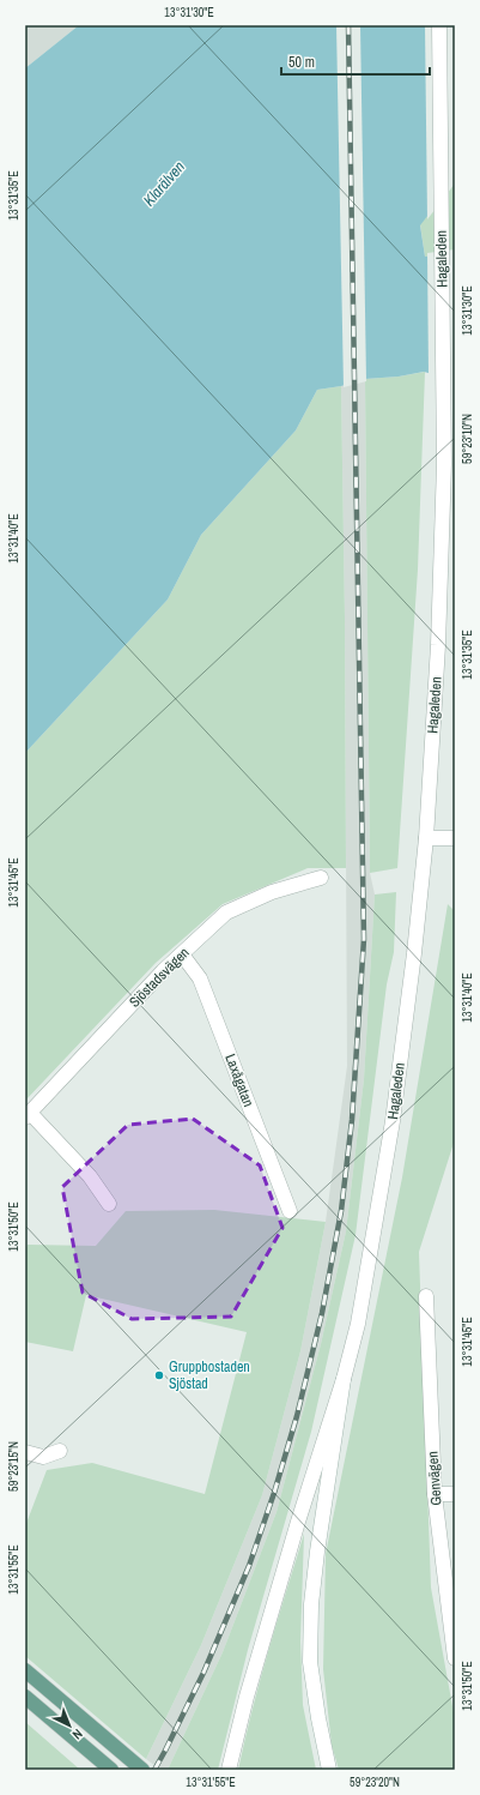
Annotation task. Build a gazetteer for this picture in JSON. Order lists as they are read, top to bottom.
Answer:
{
  "streets": {
    "street": [
      "Hagaleden",
      "Sjöstadsvägen",
      "Laxågatan",
      "Genvägen"
    ]
  },
  "crossings": [
    ["Sjöstadsvägen", "Laxågatan"]
  ],
  "water": ["Klarälven"],
  "places": ["Gruppbostaden Sjöstad"],
  "scale_bar": "50 m",
  "north": "bottom right",
  "coordinates": [
    "13°31'30\"E",
    "13°31'35\"E",
    "59°23'10\"N",
    "13°31'40\"E",
    "13°31'45\"E",
    "13°31'50\"E",
    "59°23'15\"N",
    "13°31'55\"E",
    "59°23'20\"N"
  ]
}
